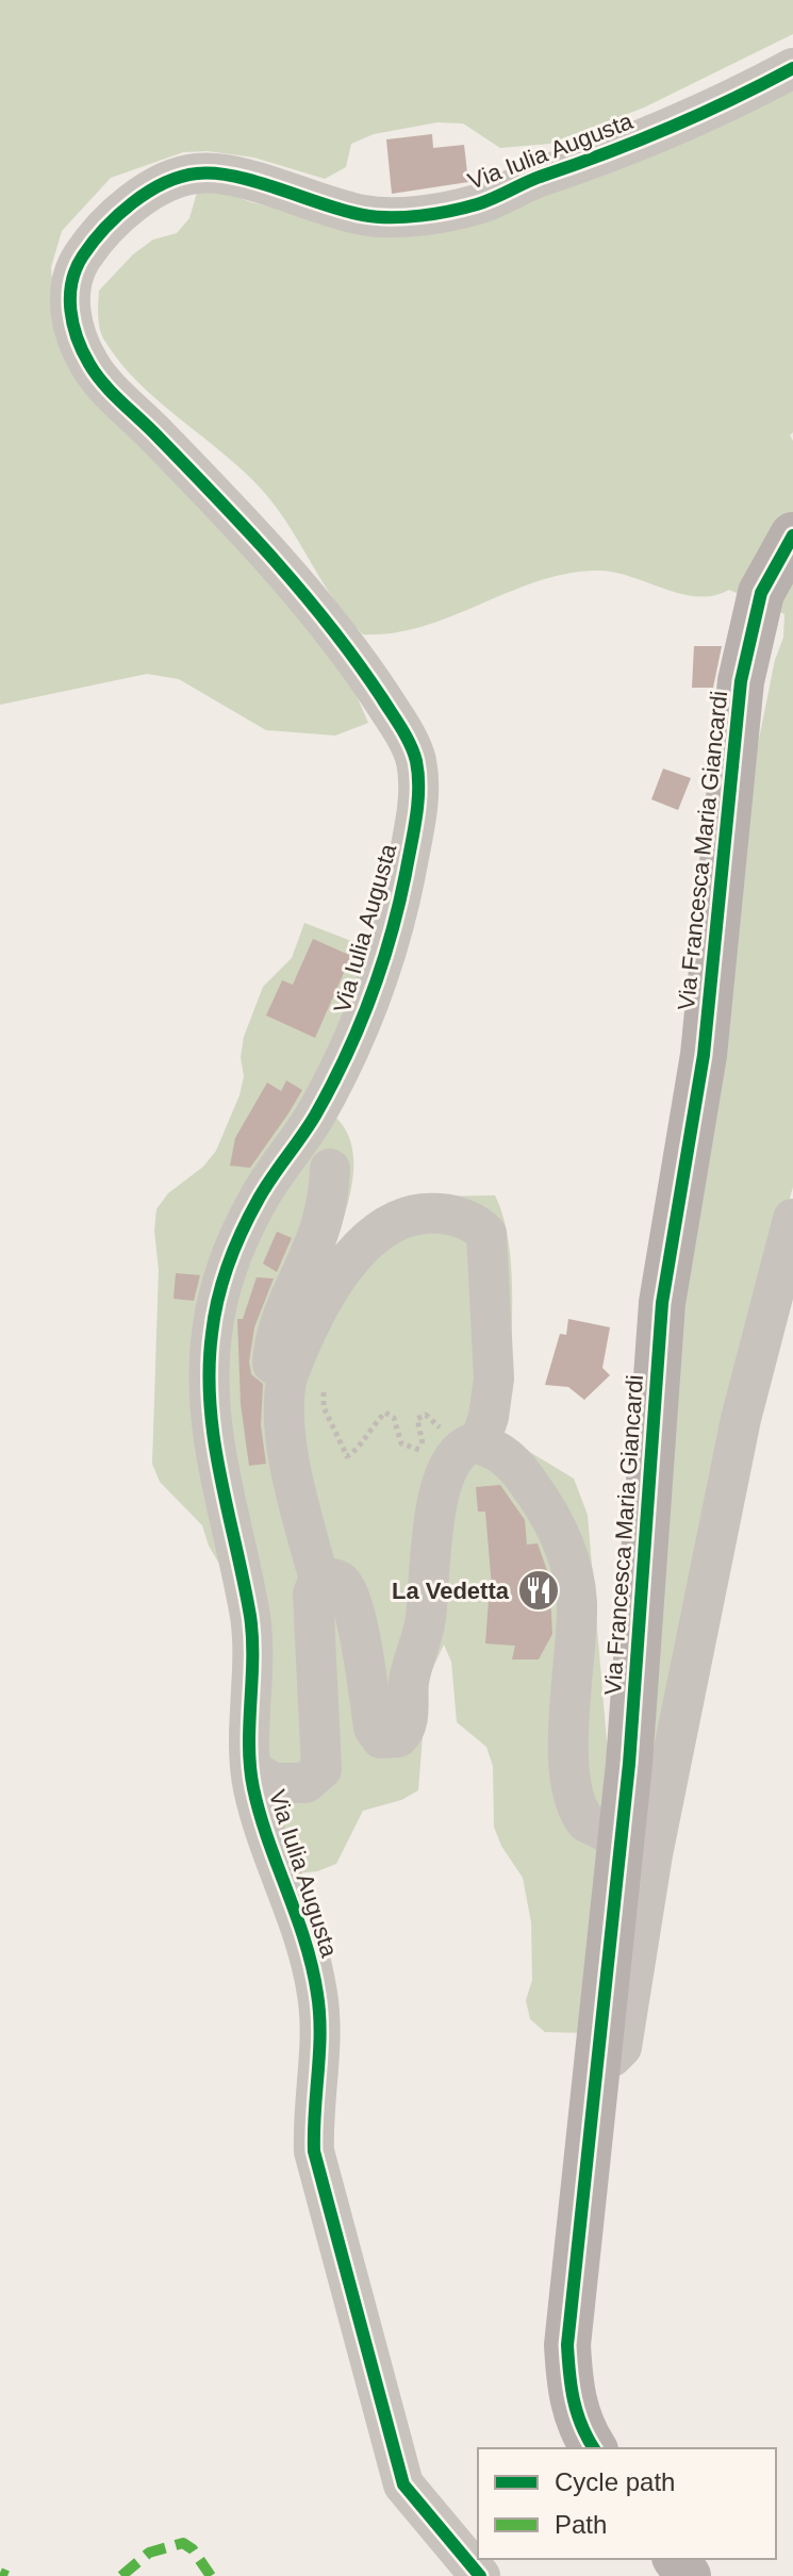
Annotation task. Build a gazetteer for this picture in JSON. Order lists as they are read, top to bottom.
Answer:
{
  "streets": {
    "main road": ["Via Francesca Maria Giancardi"],
    "street": ["Via Iulia Augusta"]
  },
  "places": {
    "restaurant": ["La Vedetta"]
  },
  "legend": ["Cycle path", "Path"]
}
